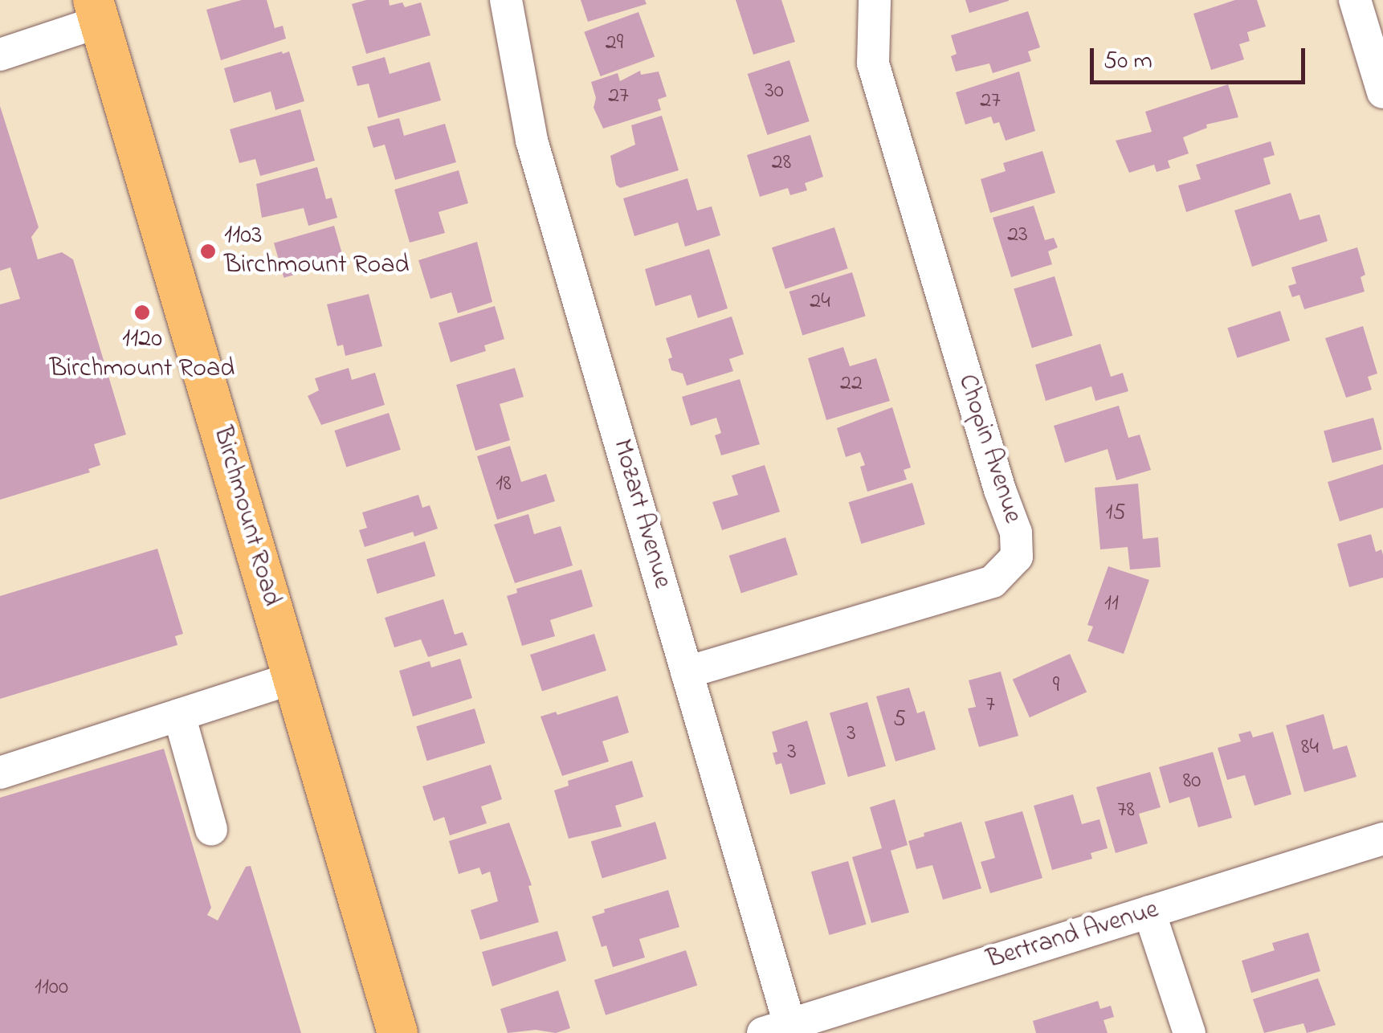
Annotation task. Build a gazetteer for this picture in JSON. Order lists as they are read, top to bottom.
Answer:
{
  "streets": {
    "main road": ["Birchmount Road"],
    "street": ["Chopin Avenue", "Mozart Avenue", "Bertrand Avenue"]
  },
  "crossings": [
    ["Chopin Avenue", "Mozart Avenue"],
    ["Mozart Avenue", "Bertrand Avenue"]
  ],
  "places": ["1103 Birchmount Road", "1120 Birchmount Road"],
  "house_numbers": [
    "29",
    "30",
    "27",
    "27",
    "28",
    "23",
    "24",
    "22",
    "18",
    "15",
    "11",
    "9",
    "7",
    "5",
    "3",
    "84",
    "3",
    "80",
    "78",
    "1100"
  ],
  "scale_bar": "50 m"
}
